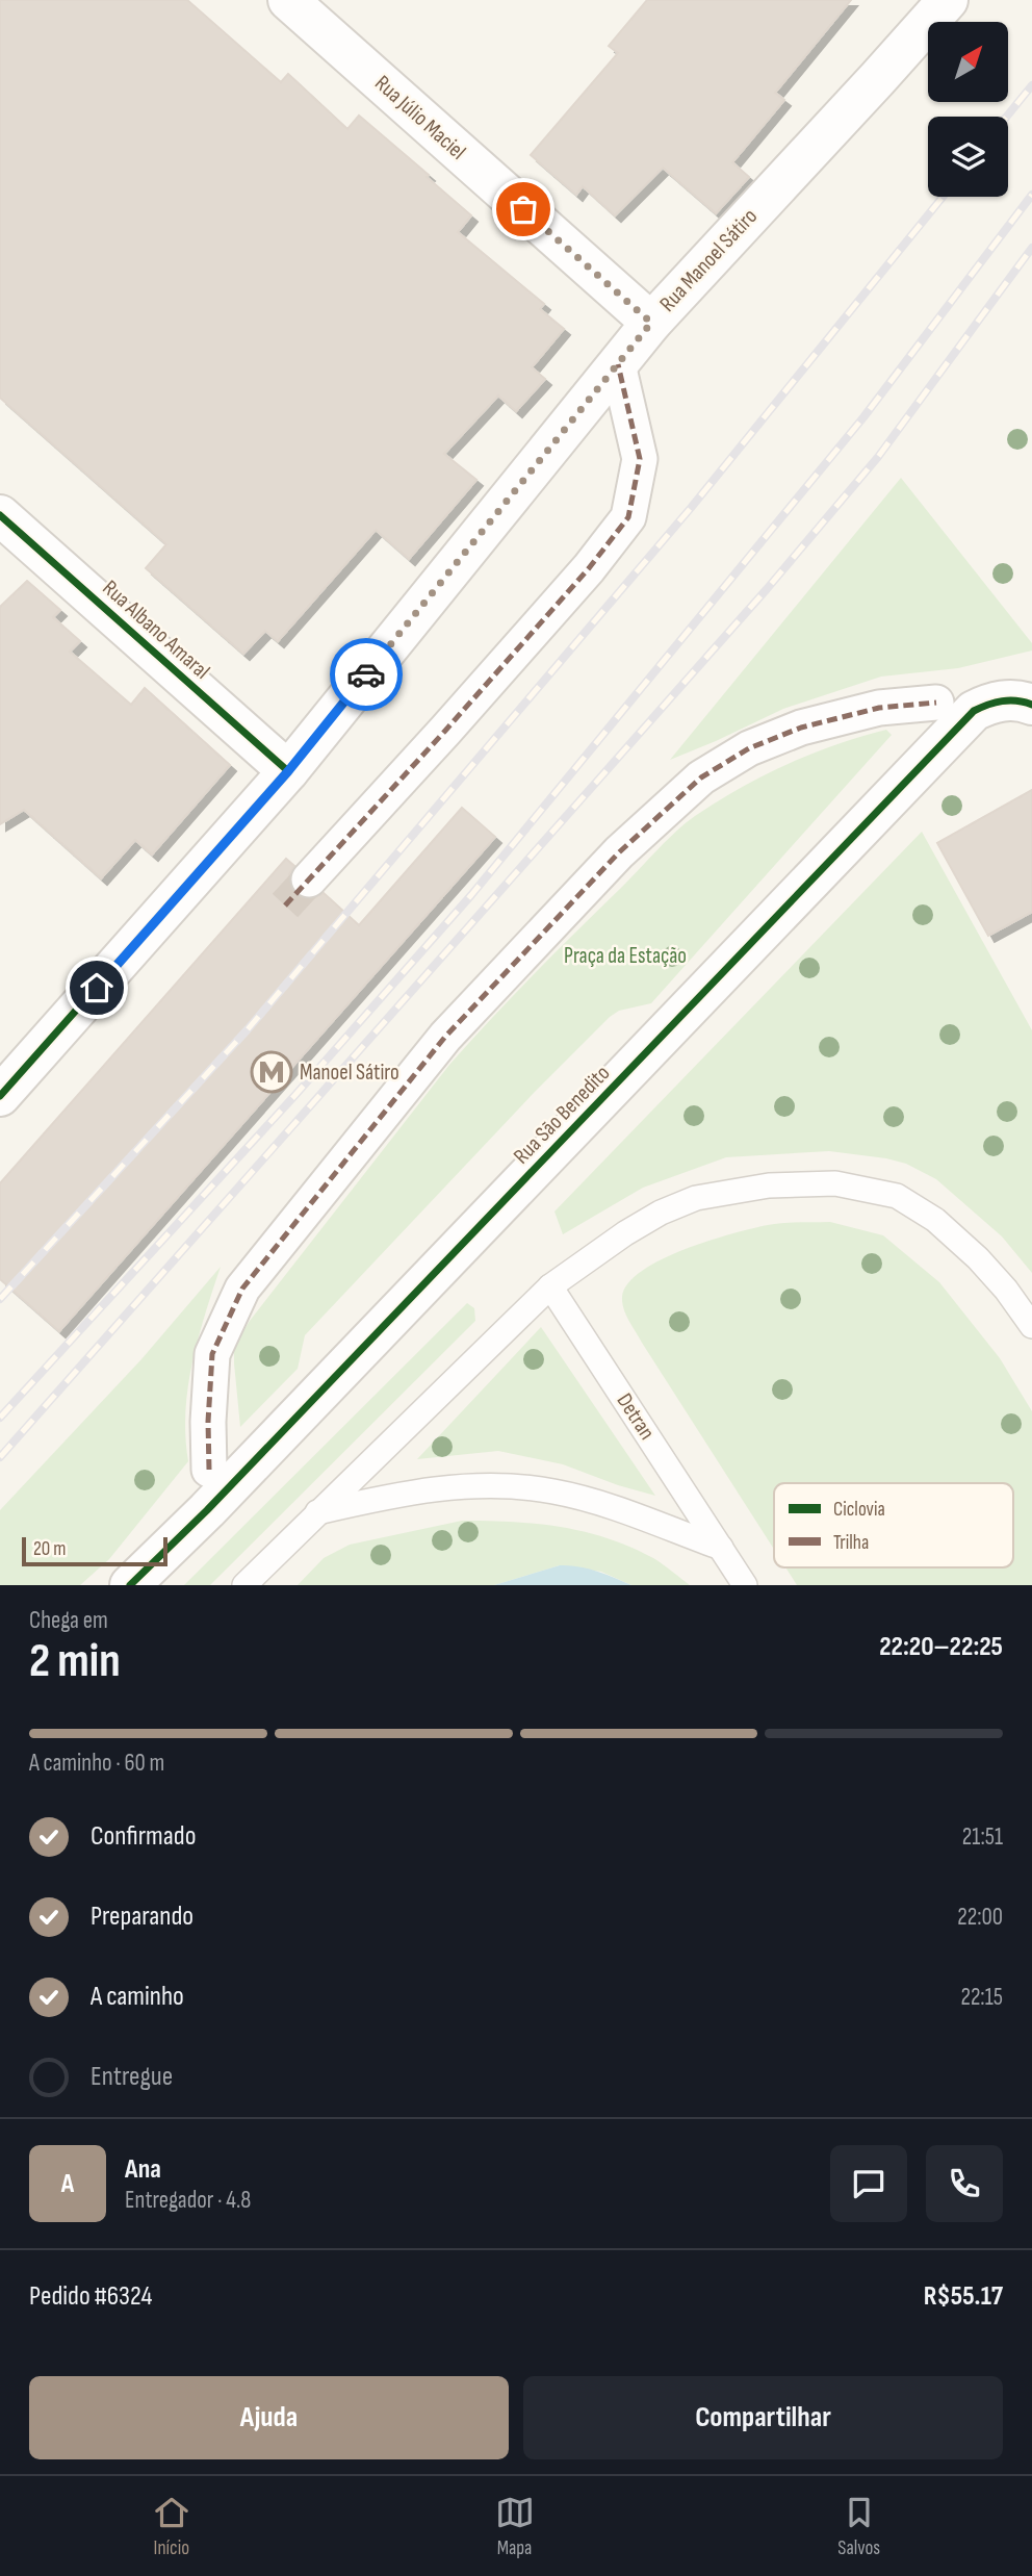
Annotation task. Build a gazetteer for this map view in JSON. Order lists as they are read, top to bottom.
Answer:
{
  "streets": {
    "street": [
      "Rua Júlio Maciel",
      "Rua Manoel Sátiro",
      "Rua Albano Amaral",
      "Rua São Benedito"
    ],
    "lane": ["Detran"]
  },
  "crossings": [
    ["Rua Júlio Maciel", "Rua Manoel Sátiro"],
    ["Rua Manoel Sátiro", "Rua Albano Amaral"]
  ],
  "parks": ["Praça da Estação"],
  "places": {
    "metro station": ["Manoel Sátiro"]
  },
  "legend": ["Ciclovia", "Trilha"],
  "scale_bar": "20 m",
  "north": "top right",
  "page": {
    "scale": "20 m",
    "heading": ["2 min", "Chega em", "22:20–22:25"],
    "panel": [
      "Ana",
      "Entregador · 4.8",
      "Pedido #6324",
      "R$55.17"
    ],
    "bar": "A caminho · 60 m",
    "list": [
      ["Confirmado", "21:51"],
      ["Preparando", "22:00"],
      ["A caminho", "22:15"],
      "Entregue"
    ],
    "round": "A",
    "buttons": ["Ajuda", "Compartilhar"],
    "tabs": ["Início", "Mapa", "Salvos"]
  }
}
